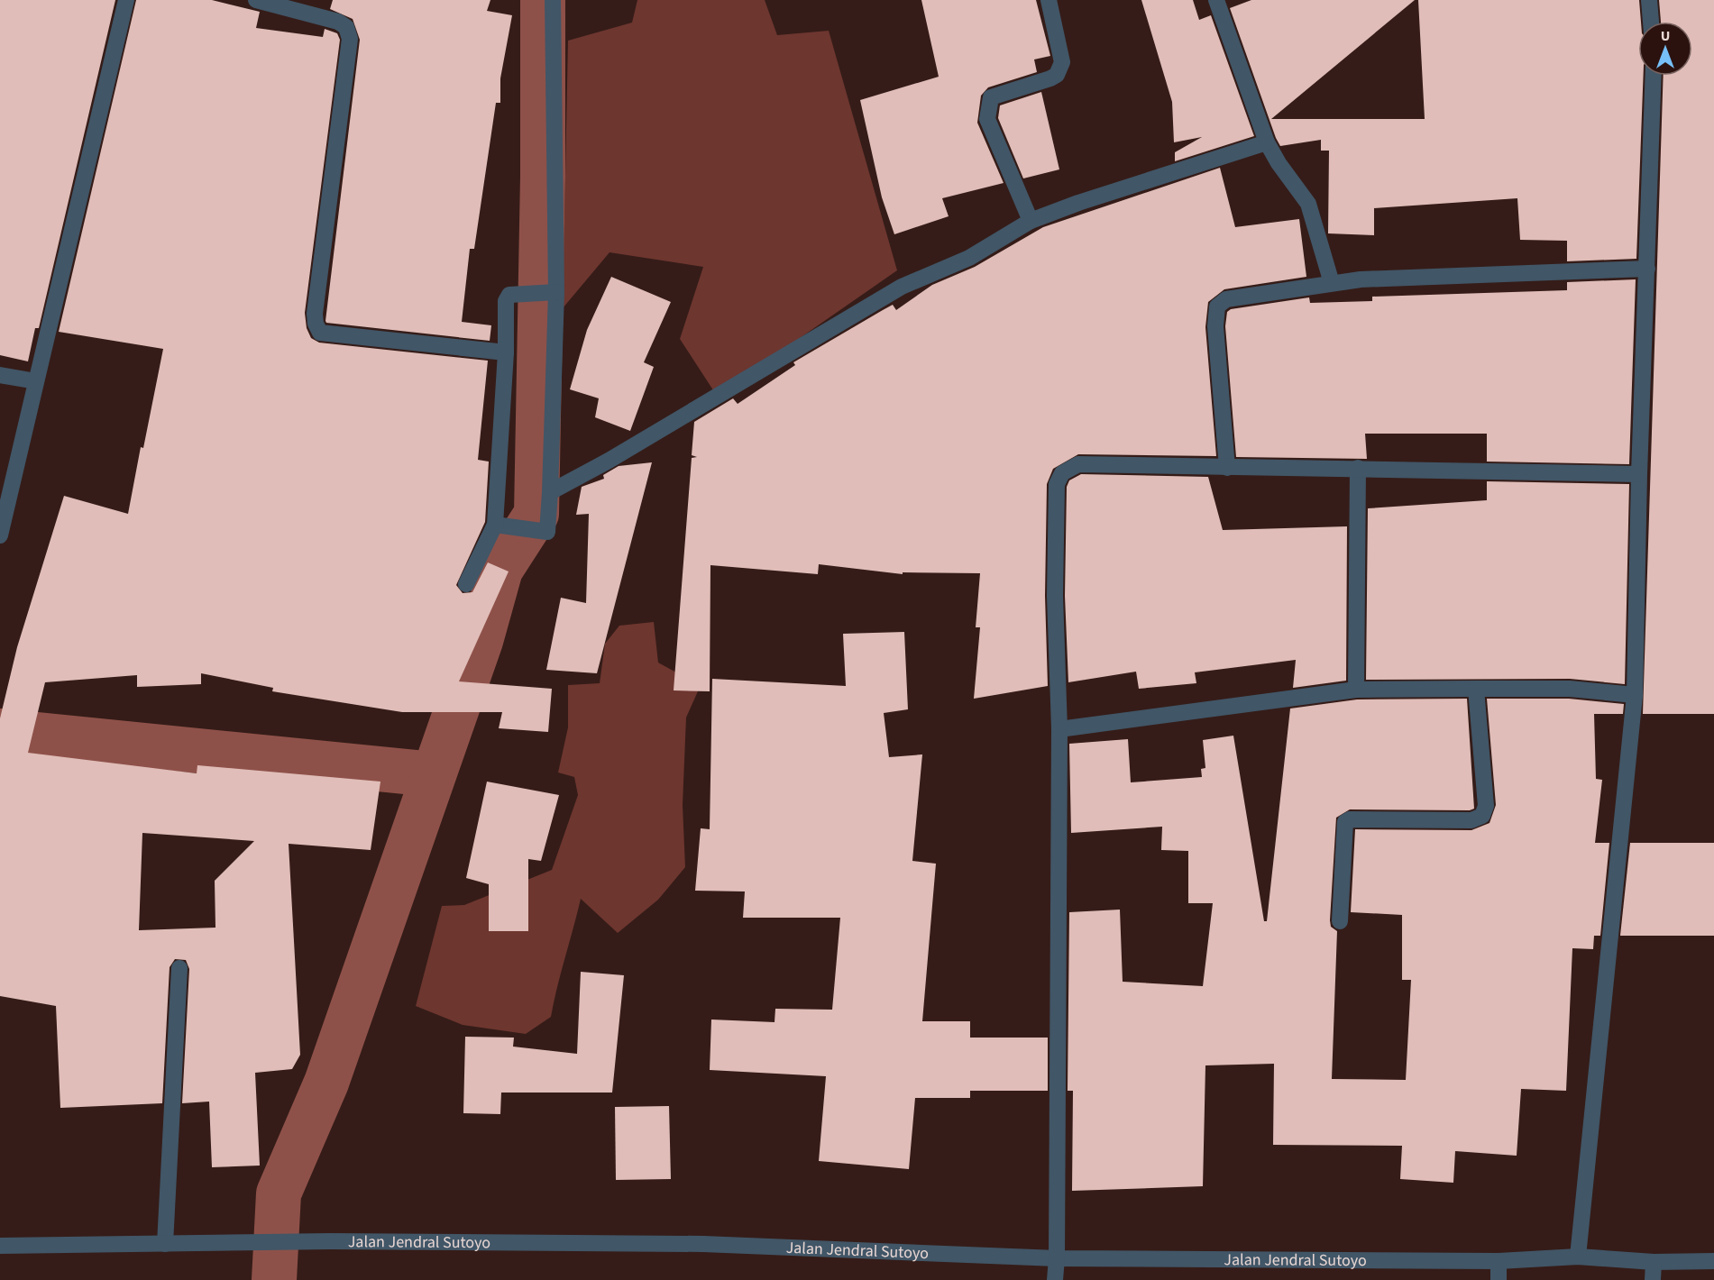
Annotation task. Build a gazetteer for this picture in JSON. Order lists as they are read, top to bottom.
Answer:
{
  "streets": {
    "street": ["Jalan Jendral Sutoyo"]
  },
  "north": "top"
}
